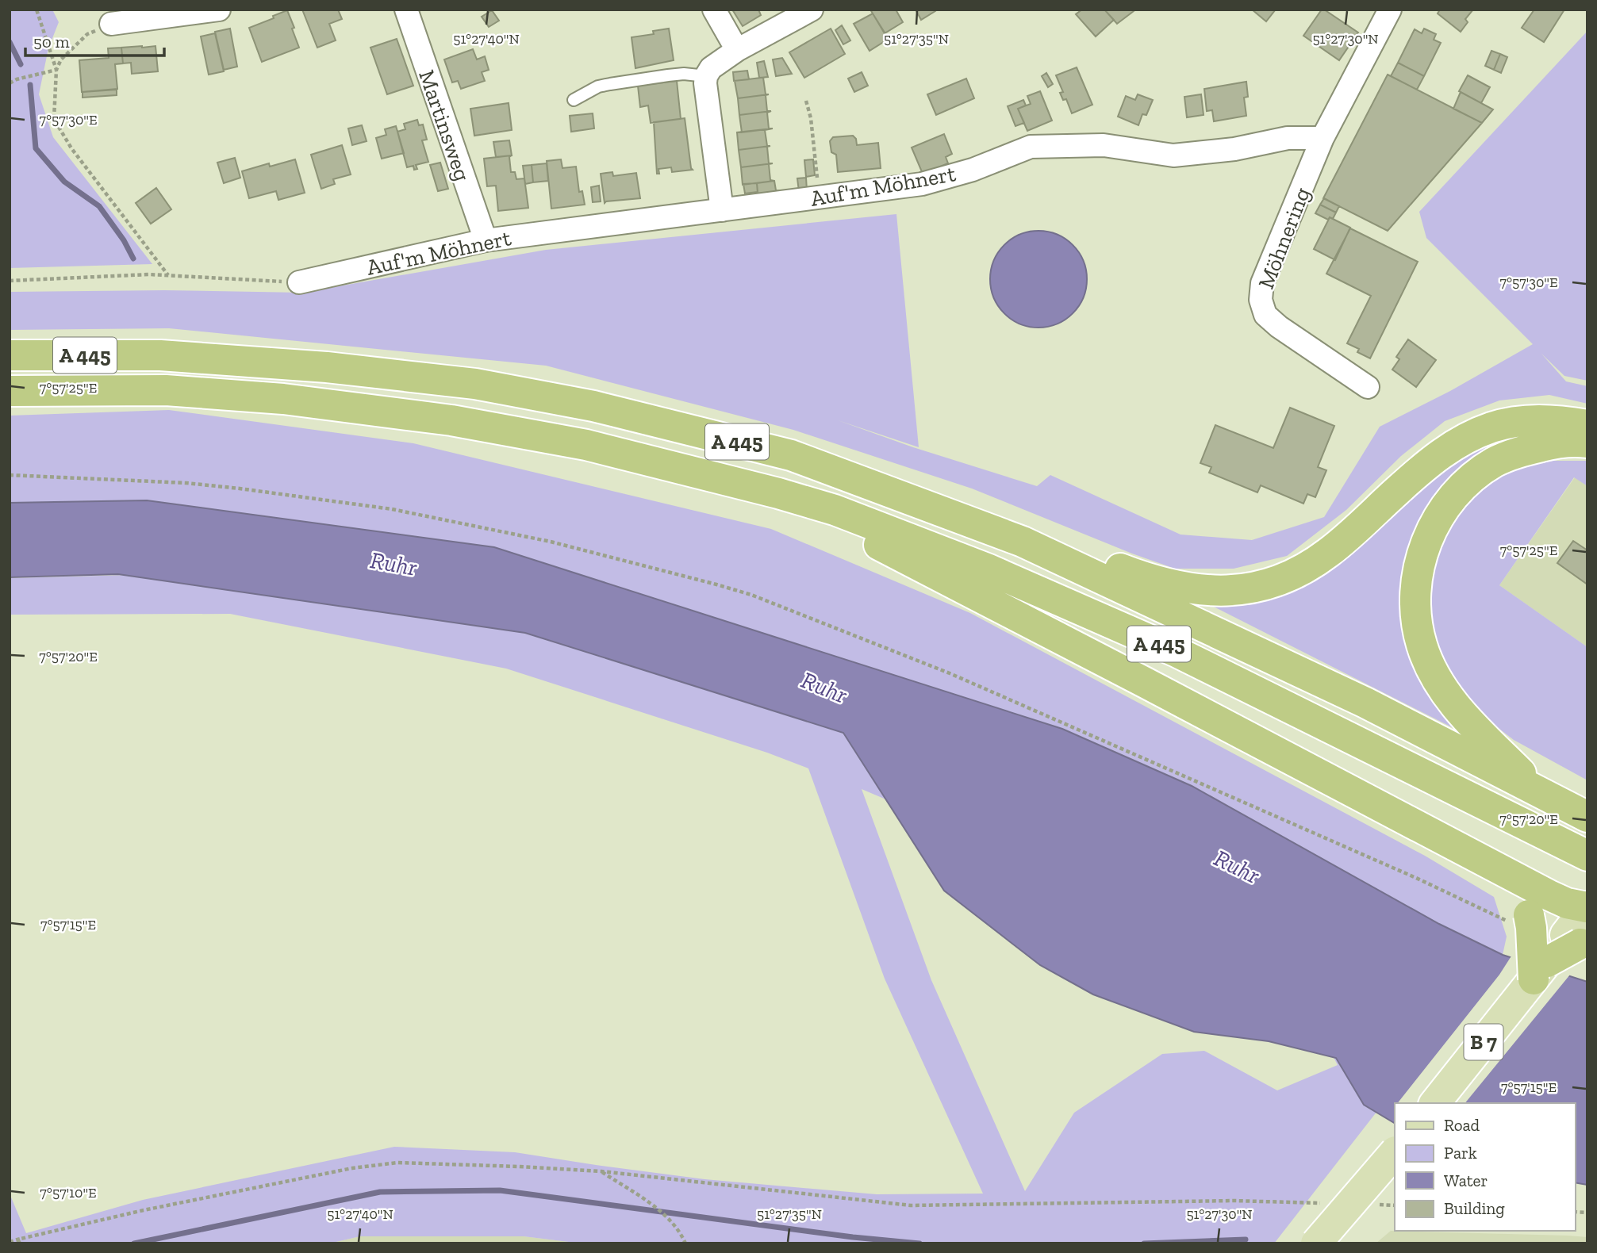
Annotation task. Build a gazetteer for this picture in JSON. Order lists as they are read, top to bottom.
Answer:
{
  "streets": {
    "highway": ["A 445"],
    "main road": ["B 7"],
    "street": ["Martinsweg", "Auf'm Möhnert", "Möhnering"]
  },
  "crossings": [
    ["Martinsweg", "Auf'm Möhnert"],
    ["Auf'm Möhnert", "Möhnering"]
  ],
  "water": ["Ruhr"],
  "legend": [
    "Road",
    "Park",
    "Water",
    "Building"
  ],
  "scale_bar": "50 m",
  "coordinates": [
    "51°27'40\"N",
    "51°27'35\"N",
    "51°27'30\"N",
    "7°57'30\"E",
    "7°57'25\"E",
    "7°57'20\"E",
    "7°57'15\"E",
    "7°57'10\"E"
  ]
}
